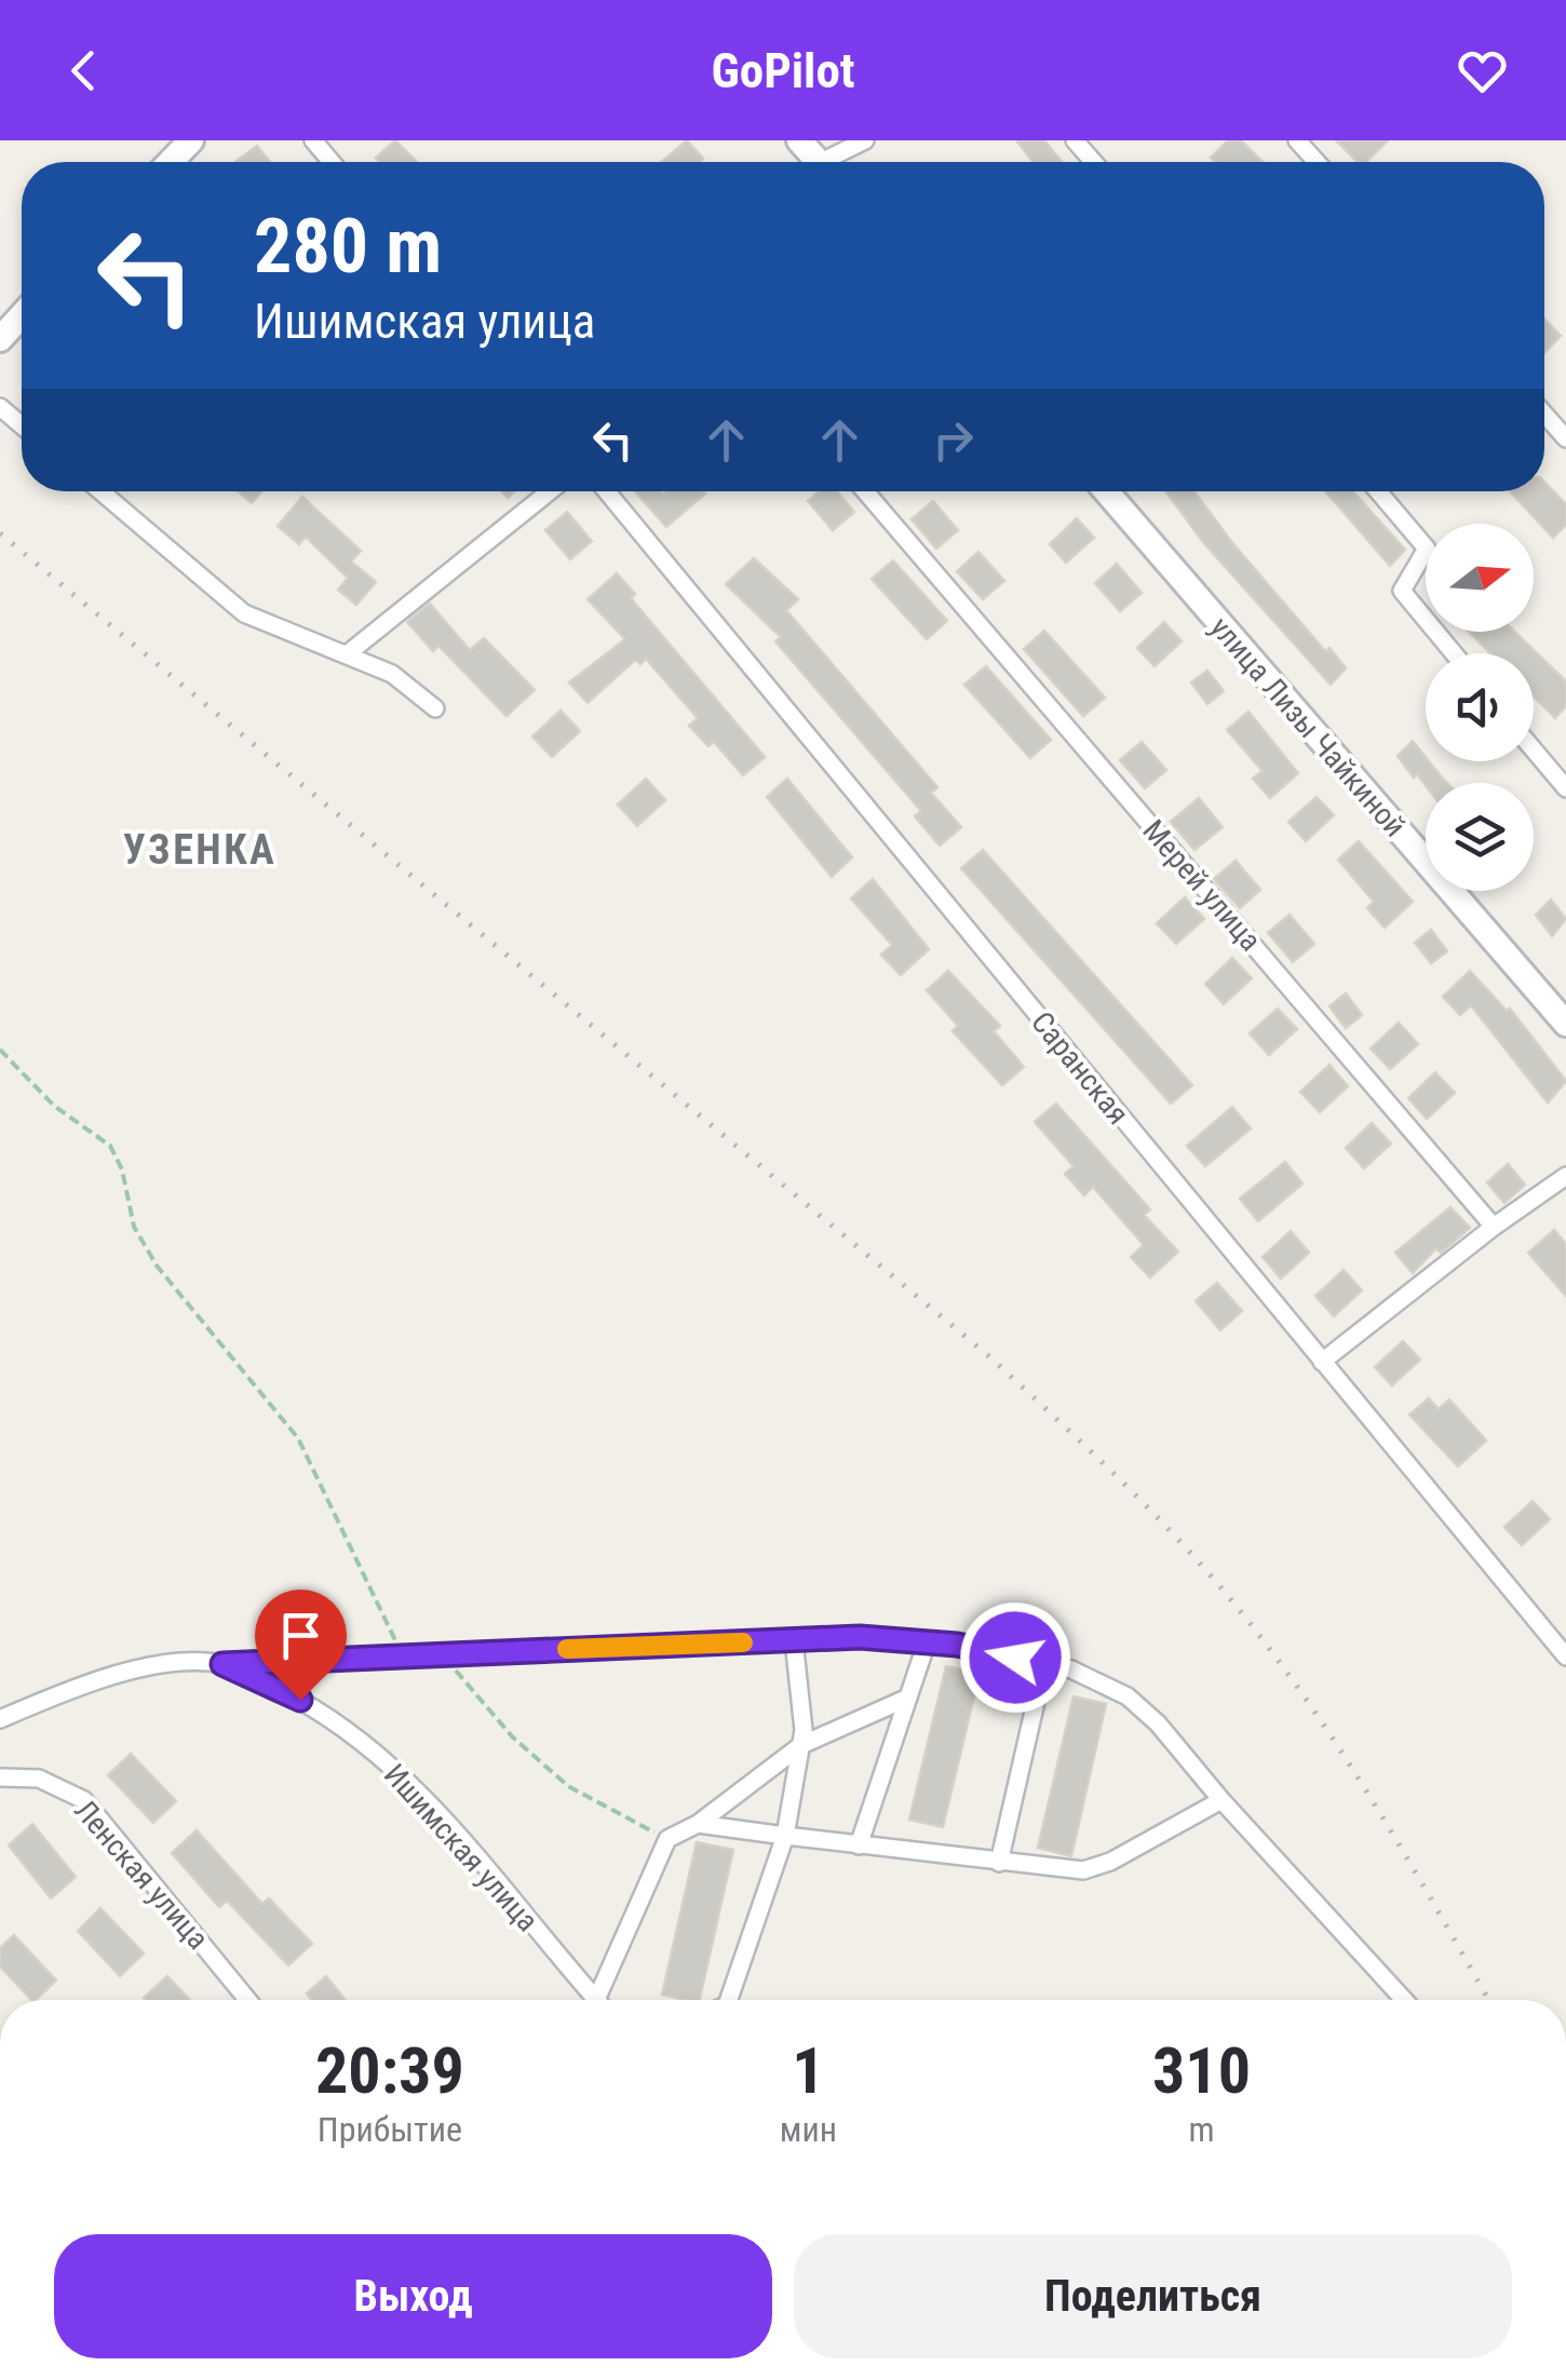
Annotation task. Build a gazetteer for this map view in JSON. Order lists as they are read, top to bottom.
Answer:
{
  "streets": {
    "street": [
      "улица Лизы Чайкиной",
      "Мерей улица",
      "Саранская",
      "Ишимская улица",
      "Ленская улица"
    ]
  },
  "districts": ["УЗЕНКА"],
  "north": "right",
  "page": {
    "header": "GoPilot",
    "turn": ["280 m", "Ишимская улица"],
    "eta": [
      "20:39",
      "Прибытие",
      "1",
      "мин",
      "310",
      "m"
    ],
    "buttons": ["Выход", "Поделиться"]
  }
}
